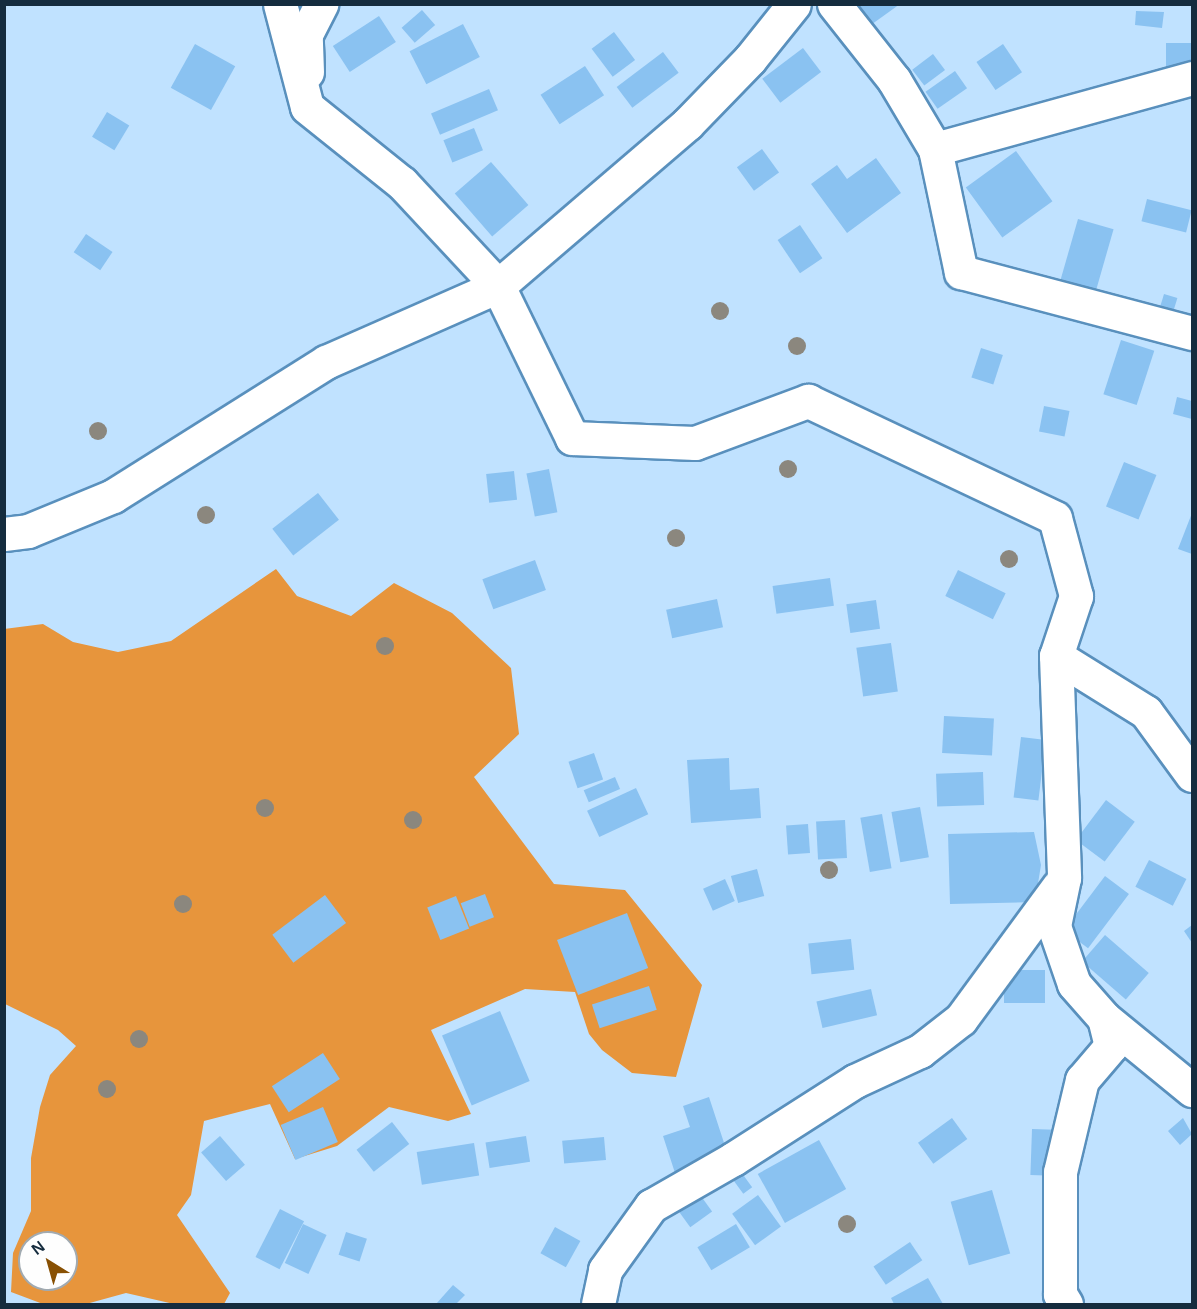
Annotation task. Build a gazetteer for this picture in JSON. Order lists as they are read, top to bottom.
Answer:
{
  "north": "top left"
}
